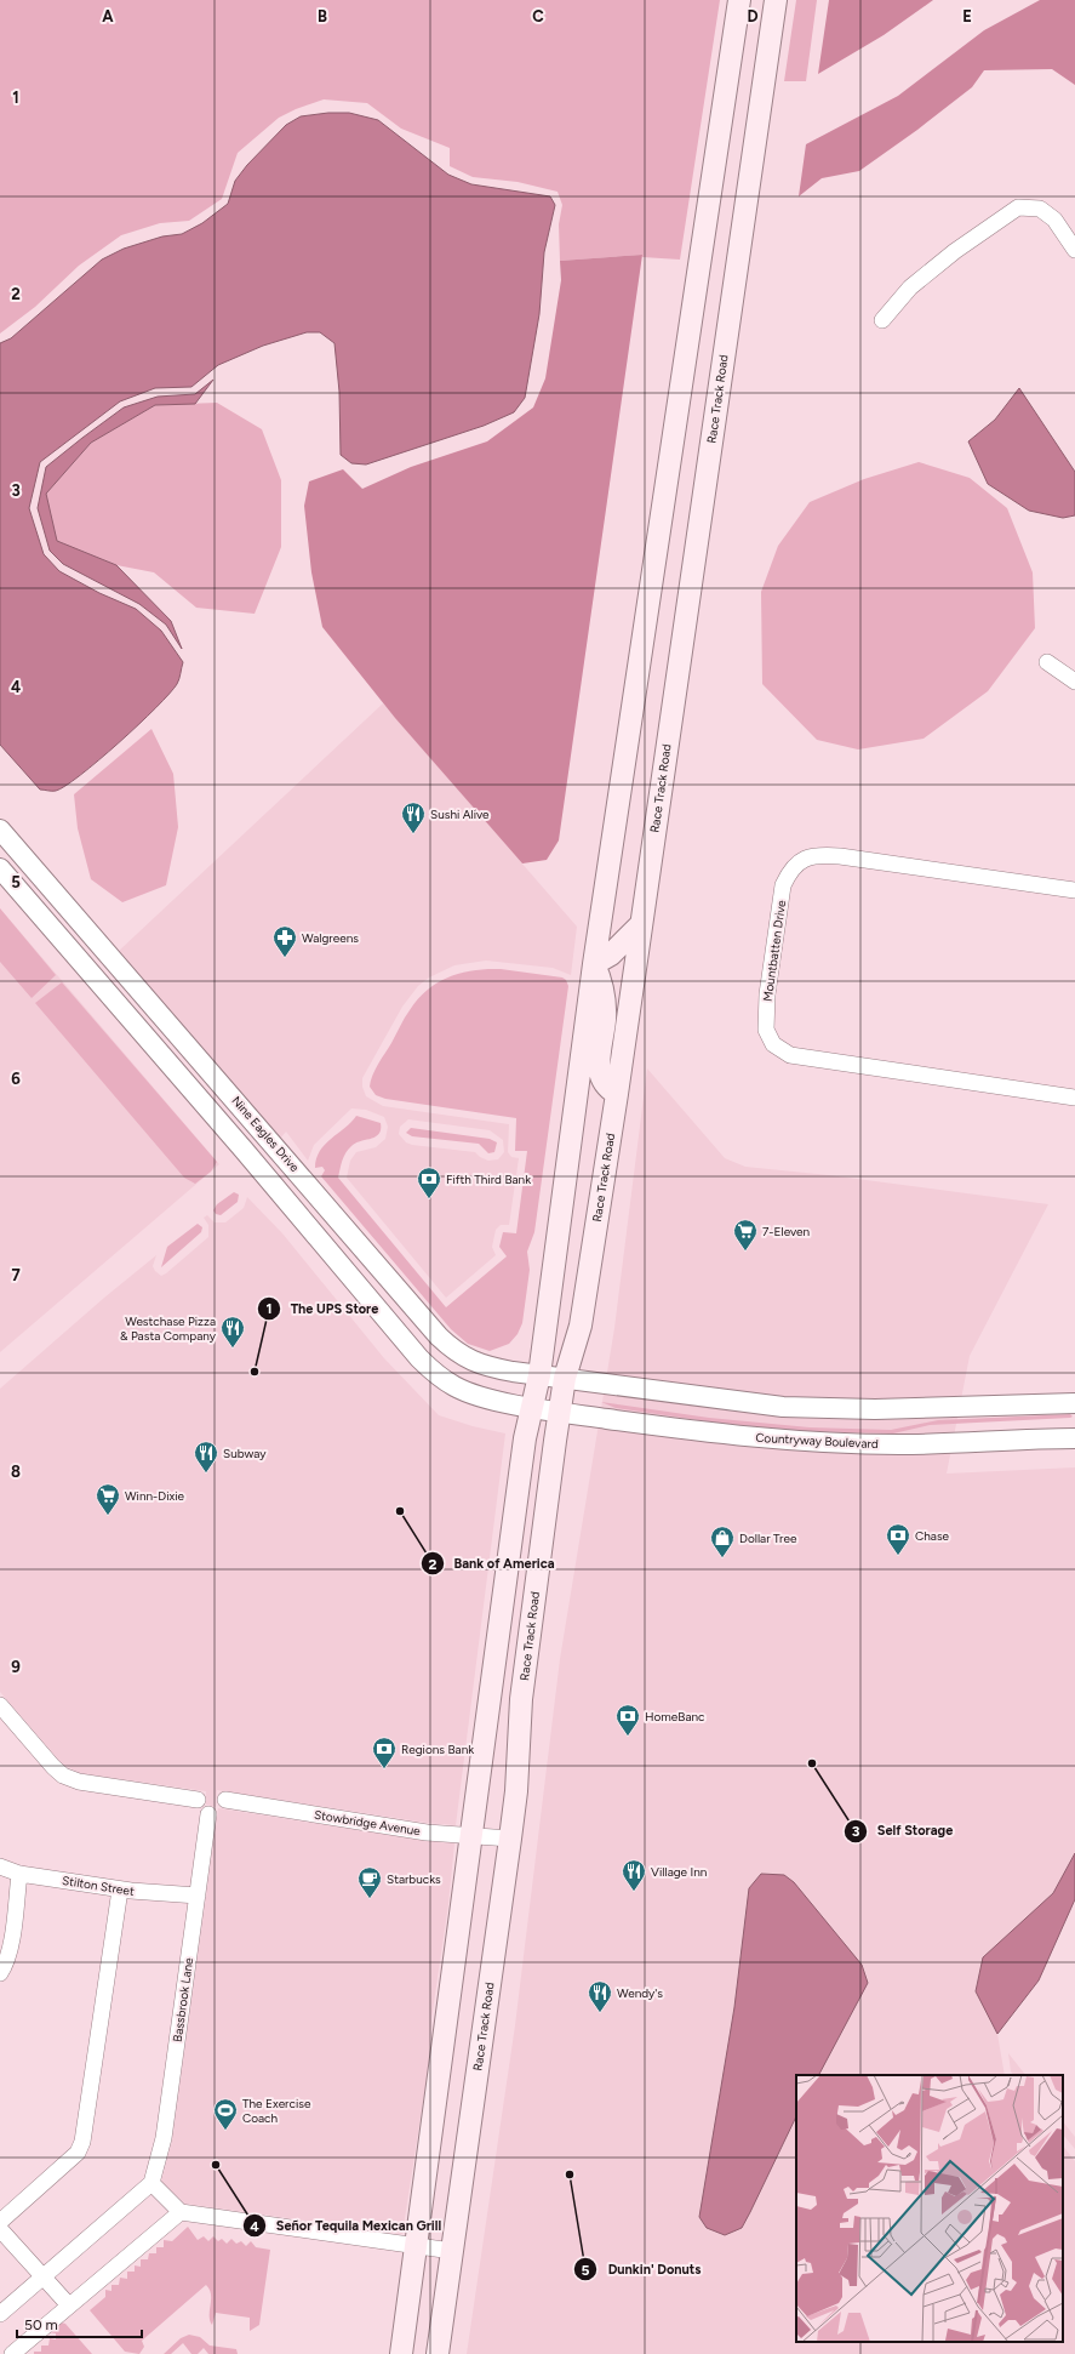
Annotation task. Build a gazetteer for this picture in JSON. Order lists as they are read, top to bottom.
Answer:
{
  "streets": {
    "main road": ["Race Track Road"],
    "street": [
      "Mountbatten Drive",
      "Nine Eagles Drive",
      "Countryway Boulevard",
      "Stowbridge Avenue",
      "Stilton Street",
      "Bassbrook Lane"
    ]
  },
  "crossings": [
    ["Race Track Road", "Nine Eagles Drive"],
    ["Race Track Road", "Countryway Boulevard"],
    ["Race Track Road", "Stowbridge Avenue"],
    ["Stilton Street", "Bassbrook Lane"]
  ],
  "places": {
    "restaurant": [
      "Sushi Alive",
      "Westchase Pizza & Pasta Company",
      "Subway",
      "Village Inn",
      "Wendy's"
    ],
    "pharmacy": ["Walgreens"],
    "bank": [
      "Fifth Third Bank",
      "Chase",
      "HomeBanc",
      "Regions Bank"
    ],
    "supermarket": ["7-Eleven", "Winn-Dixie"],
    "other": [
      "The UPS Store",
      "Bank of America",
      "Self Storage",
      "Señor Tequila Mexican Grill",
      "Dunkin' Donuts"
    ],
    "shop": ["Dollar Tree"],
    "cafe": ["Starbucks"],
    "sports": ["The Exercise Coach"]
  },
  "scale_bar": "50 m",
  "grid": {
    "columns": [
      "A",
      "B",
      "C",
      "D",
      "E"
    ],
    "rows": [
      "1",
      "2",
      "3",
      "4",
      "5",
      "6",
      "7",
      "8",
      "9"
    ]
  }
}
